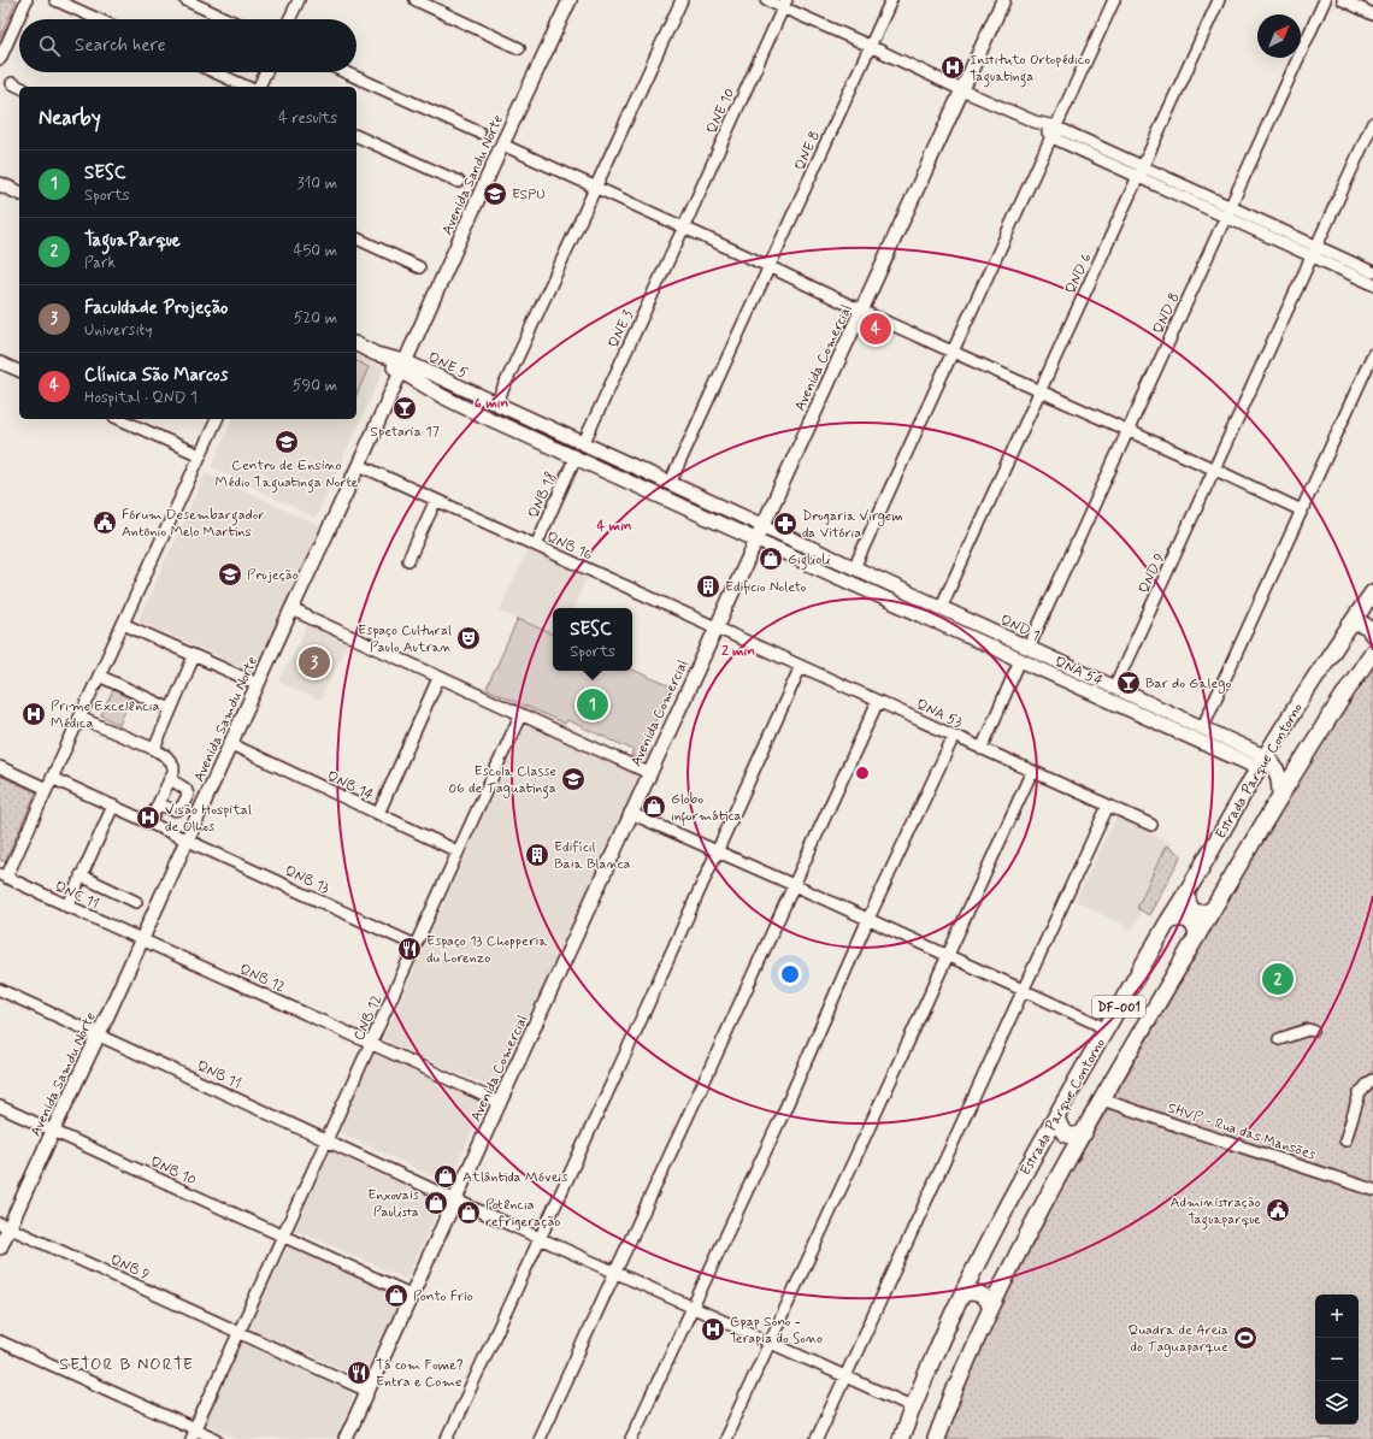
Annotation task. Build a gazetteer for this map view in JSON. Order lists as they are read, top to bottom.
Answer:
{
  "streets": {
    "highway": ["Estrada Parque Contorno", "DF-001"],
    "main road": [
      "Avenida Sandu Norte",
      "Avenida Comercial",
      "QNE 5",
      "QND 1",
      "QNA 54",
      "Avenida Samdu Norte"
    ],
    "street": [
      "QNE 10",
      "QNE 8",
      "QND 6",
      "QND 8",
      "QNE 3",
      "QNB 18",
      "QNB 16",
      "QND 9",
      "QNA 53",
      "QNB 14",
      "QNB 13",
      "QNC 11",
      "QNB 12",
      "CNB 12",
      "QNB 11",
      "SHVP - Rua das Mansões",
      "QNB 10",
      "QNB 9"
    ]
  },
  "crossings": [
    ["QNE 10", "QNE 3"],
    ["QNE 8", "QNE 5"],
    ["QNE 8", "QND 1"],
    ["Avenida Sandu Norte", "QNE 5"],
    ["Avenida Sandu Norte", "Avenida Samdu Norte"],
    ["QND 6", "QND 1"],
    ["QND 8", "QND 1"],
    ["QNE 3", "QNE 5"],
    ["Avenida Comercial", "QNB 16"],
    ["Avenida Comercial", "QND 1"],
    ["Avenida Comercial", "QNA 54"],
    ["Avenida Comercial", "QNA 53"],
    ["Avenida Comercial", "QNB 12"],
    ["Avenida Comercial", "QNB 11"],
    ["Avenida Comercial", "QNB 10"],
    ["Avenida Comercial", "QNB 9"],
    ["QNE 5", "QND 1"],
    ["QNE 5", "Avenida Samdu Norte"],
    ["QNB 18", "QNB 16"],
    ["QNB 16", "QNA 53"],
    ["QNB 16", "Avenida Samdu Norte"],
    ["QND 9", "QND 1"],
    ["QND 1", "QNA 54"],
    ["QND 1", "Estrada Parque Contorno"],
    ["Avenida Samdu Norte", "QNB 14"],
    ["Avenida Samdu Norte", "QNB 13"],
    ["Avenida Samdu Norte", "QNC 11"],
    ["Avenida Samdu Norte", "QNB 12"],
    ["Avenida Samdu Norte", "QNB 11"],
    ["Avenida Samdu Norte", "QNB 10"],
    ["Avenida Samdu Norte", "QNB 9"],
    ["Estrada Parque Contorno", "QNB 11"],
    ["QNB 14", "CNB 12"],
    ["QNB 13", "CNB 12"],
    ["QNC 11", "QNB 12"],
    ["QNB 12", "CNB 12"],
    ["DF-001", "SHVP - Rua das Mansões"],
    ["CNB 12", "QNB 11"],
    ["CNB 12", "QNB 10"],
    ["CNB 12", "QNB 9"]
  ],
  "districts": ["SETOR B NORTE"],
  "places": {
    "hospital": [
      "Instituto Ortopédico Taguatinga",
      "Prime Excelência Médica",
      "Visão Hospital de Olhos",
      "Cpap Sono - Terapia do Sono"
    ],
    "school or university": [
      "ESPU",
      "Centro de Ensino Médio Taguatinga Norte",
      "Projeção",
      "Escola Classe 06 de Taguatinga"
    ],
    "bar": ["Spetaria 17", "Bar do Galego"],
    "public building": ["Fórum Desembargador Antônio Melo Martins", "Administração Taguaparque"],
    "pharmacy": ["Drogaria Virgem da Vitória"],
    "shop": [
      "Giglioli",
      "Globo informática",
      "Atlântida Móveis",
      "Enxovais Paulista",
      "Potência refrigeração",
      "Ponto Frio"
    ],
    "building": ["Edificio Noleto", "Edifícil Baia Blanca"],
    "theatre": ["Espaço Cultural Paulo Autran"],
    "restaurant": ["Espaço 13 Chopperia du Lorenzo", "Tá com Fome? Entra e Come"],
    "sports": ["Quadra de Areia do Taguaparque"]
  },
  "north": "top right",
  "page": {
    "search": "Search here",
    "heading": ["Nearby", "4 results"],
    "list": [
      {
        "mark": "1",
        "name": "SESC",
        "note": "Sports",
        "value": "310 m"
      },
      {
        "mark": "2",
        "name": "TaguaParque",
        "note": "Park",
        "value": "450 m"
      },
      {
        "mark": "3",
        "name": "Faculdade Projeção",
        "note": "University",
        "value": "520 m"
      },
      {
        "mark": "4",
        "name": "Clínica São Marcos",
        "note": "Hospital · QND 1",
        "value": "590 m"
      }
    ],
    "pins": [
      "4",
      "3",
      "1",
      "2"
    ],
    "popup": ["SESC", "Sports"],
    "map_buttons": ["+", "−"]
  },
  "rings": ["6 min", "4 min", "2 min"]
}
